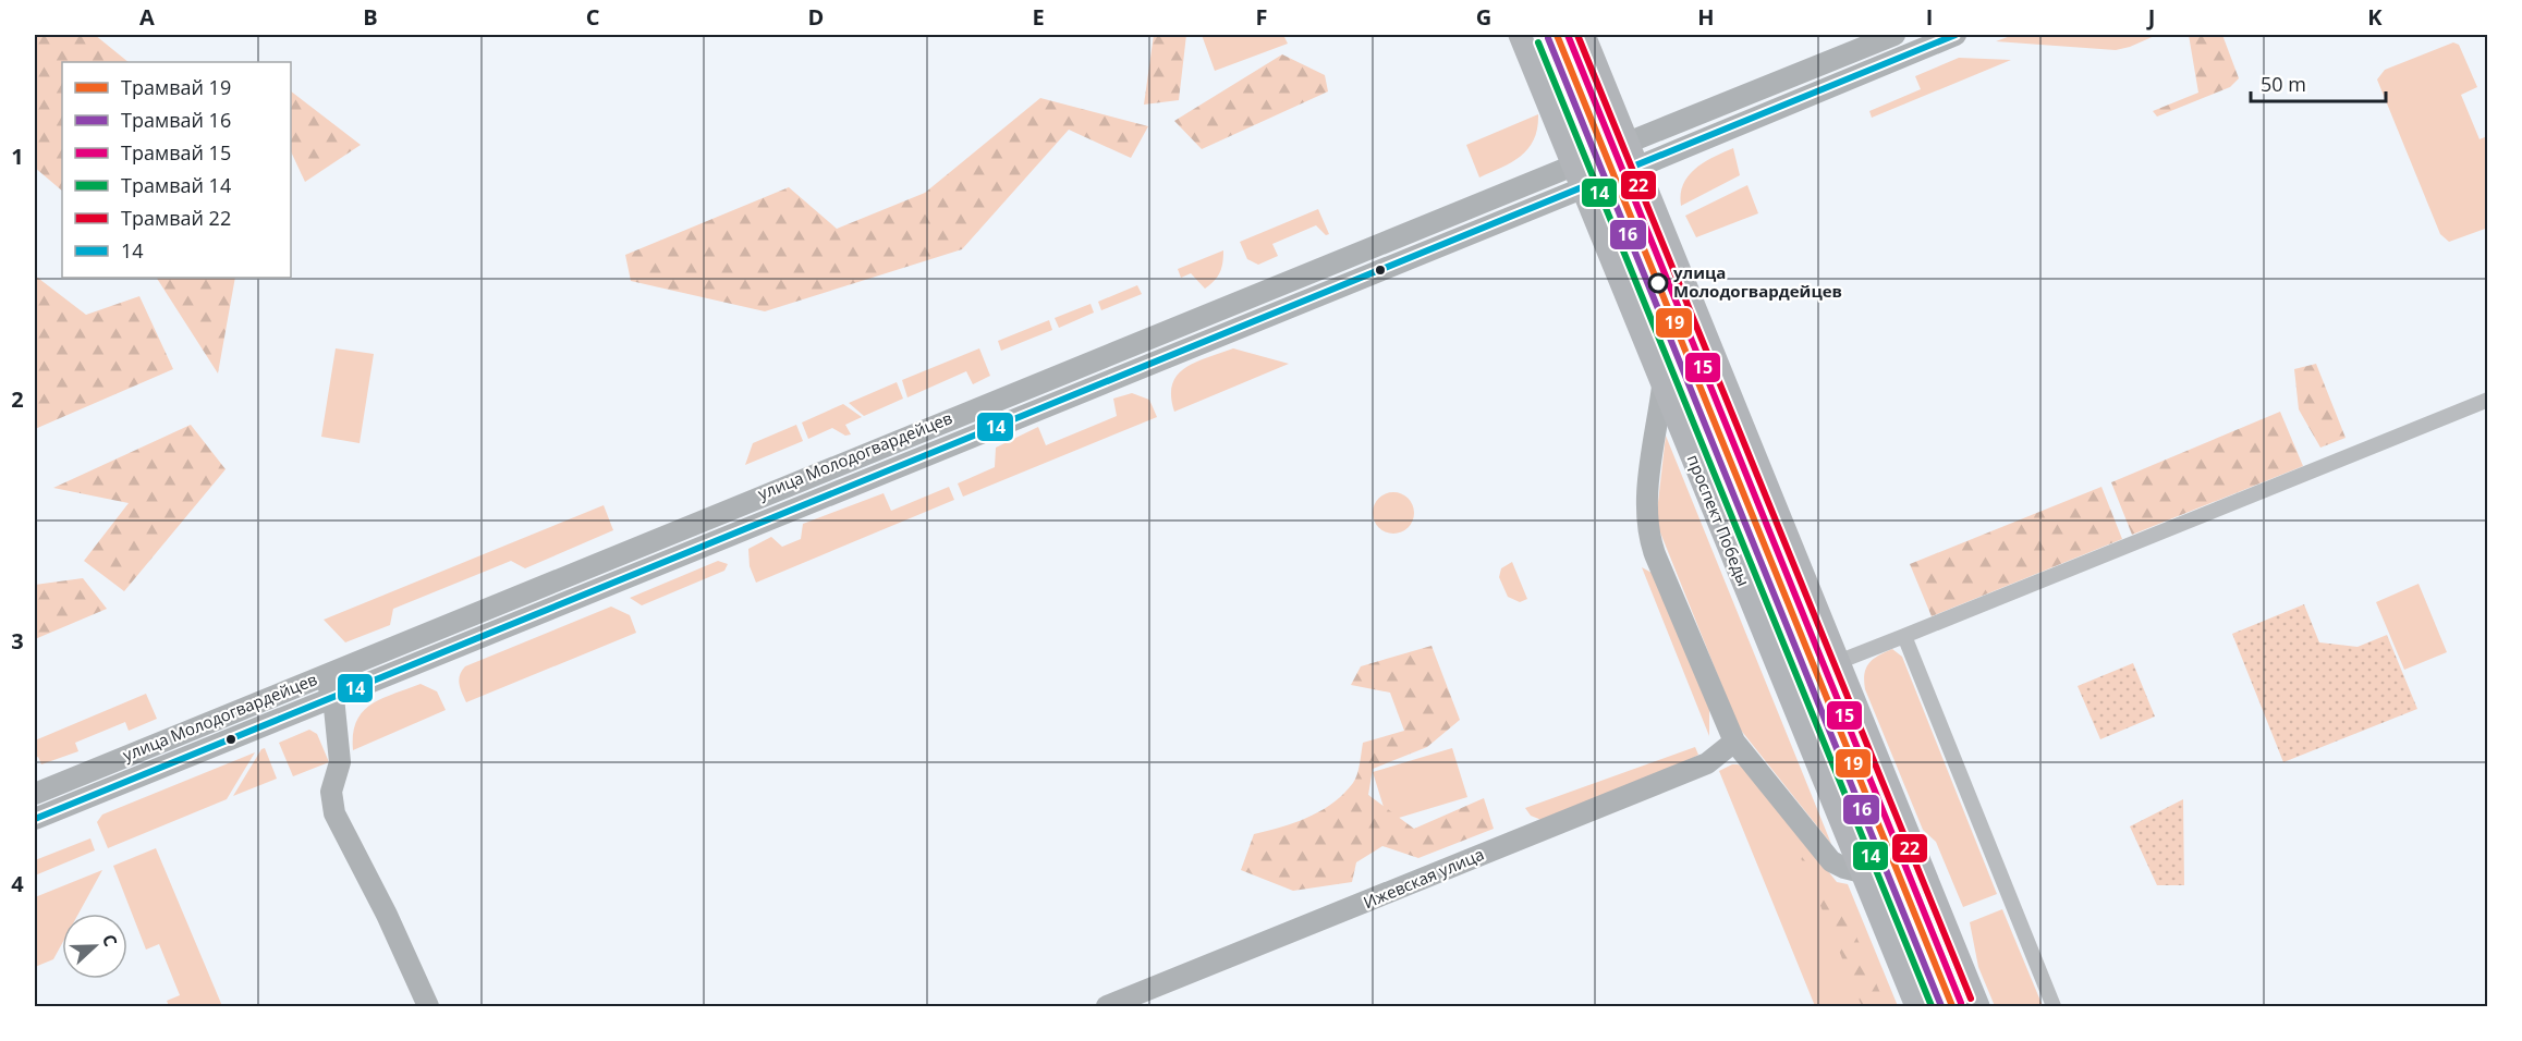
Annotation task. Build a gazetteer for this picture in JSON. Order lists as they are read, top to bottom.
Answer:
{
  "streets": {
    "main road": ["улица Молодогвардейцев", "проспект Победы", "Ижевская улица"]
  },
  "crossings": [
    ["улица Молодогвардейцев", "проспект Победы"]
  ],
  "places": ["улица Молодогвардейцев"],
  "lines": [
    "tram line 19",
    "tram line 15",
    "tram line 22",
    "transit line 14",
    "tram line 16",
    "tram line 14"
  ],
  "legend": [
    "Трамвай 19",
    "Трамвай 16",
    "Трамвай 15",
    "Трамвай 14",
    "Трамвай 22",
    "14"
  ],
  "scale_bar": "50 m",
  "north": "right",
  "grid": {
    "columns": [
      "A",
      "B",
      "C",
      "D",
      "E",
      "F",
      "G",
      "H",
      "I",
      "J",
      "K"
    ],
    "rows": [
      "1",
      "2",
      "3",
      "4"
    ]
  }
}
